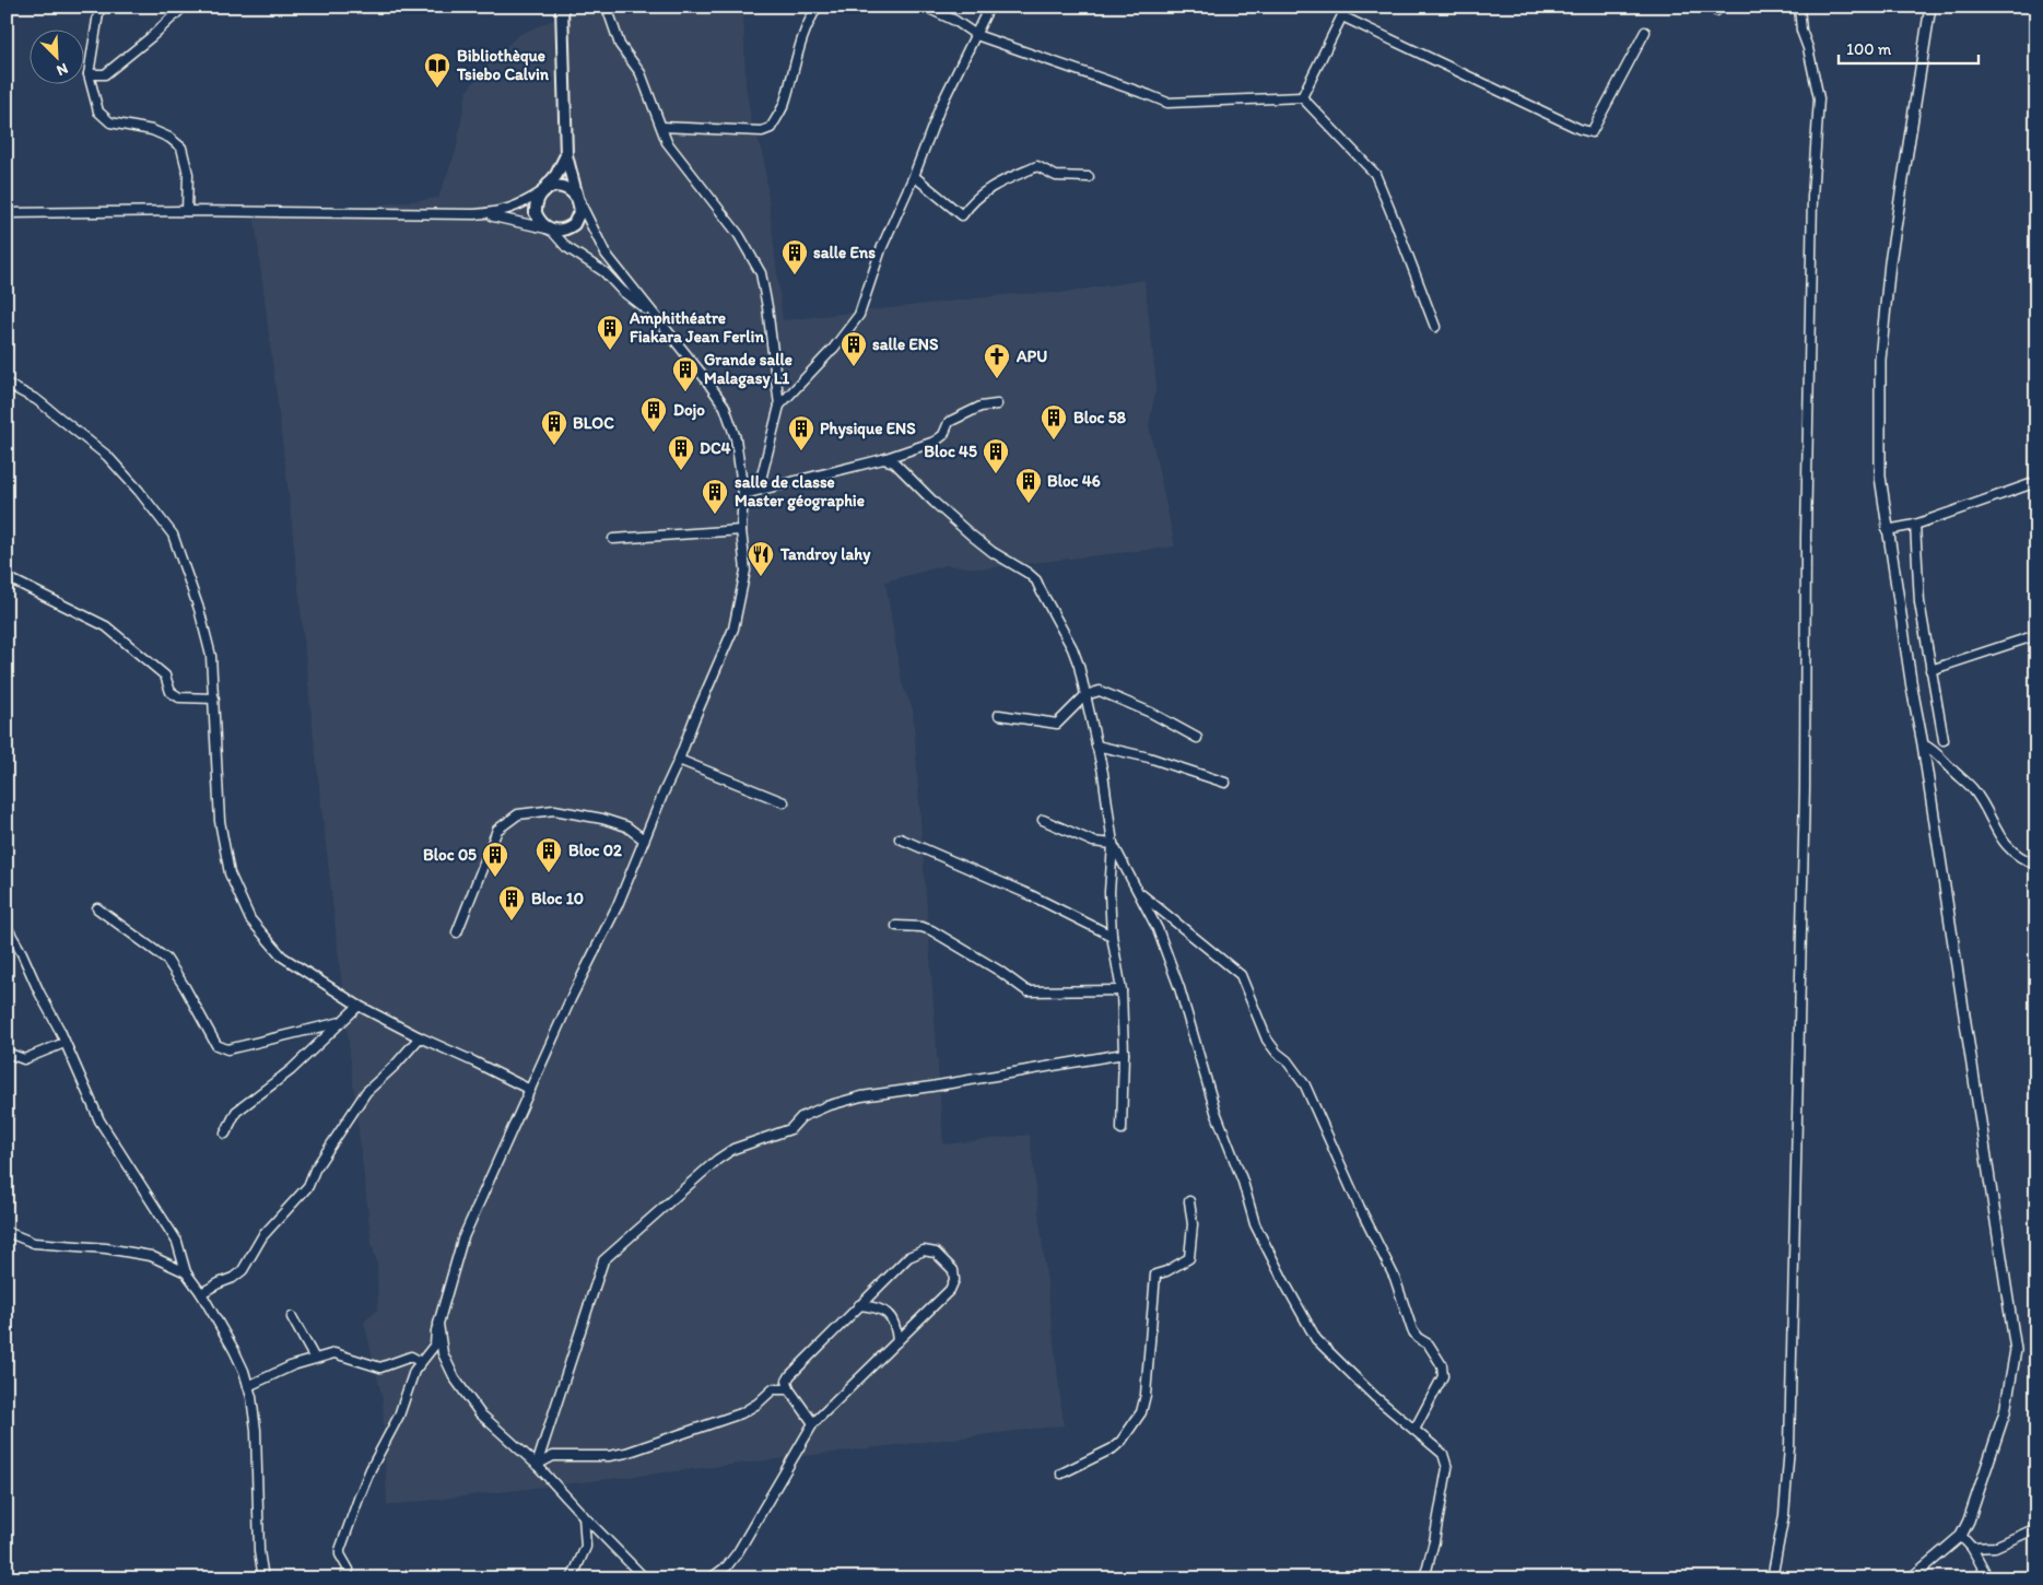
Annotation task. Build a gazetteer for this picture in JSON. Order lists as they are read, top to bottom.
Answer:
{
  "places": {
    "library": ["Bibliothèque Tsiebo Calvin"],
    "building": [
      "salle Ens",
      "Amphithéatre Fiakara Jean Ferlin",
      "salle ENS",
      "Grande salle Malagasy L1",
      "Dojo",
      "Bloc 58",
      "BLOC",
      "Physique ENS",
      "DC4",
      "Bloc 45",
      "Bloc 46",
      "salle de classe Master géographie",
      "Bloc 02",
      "Bloc 05",
      "Bloc 10"
    ],
    "church": ["APU"],
    "restaurant": ["Tandroy lahy"]
  },
  "scale_bar": "100 m",
  "north": "bottom right"
}
